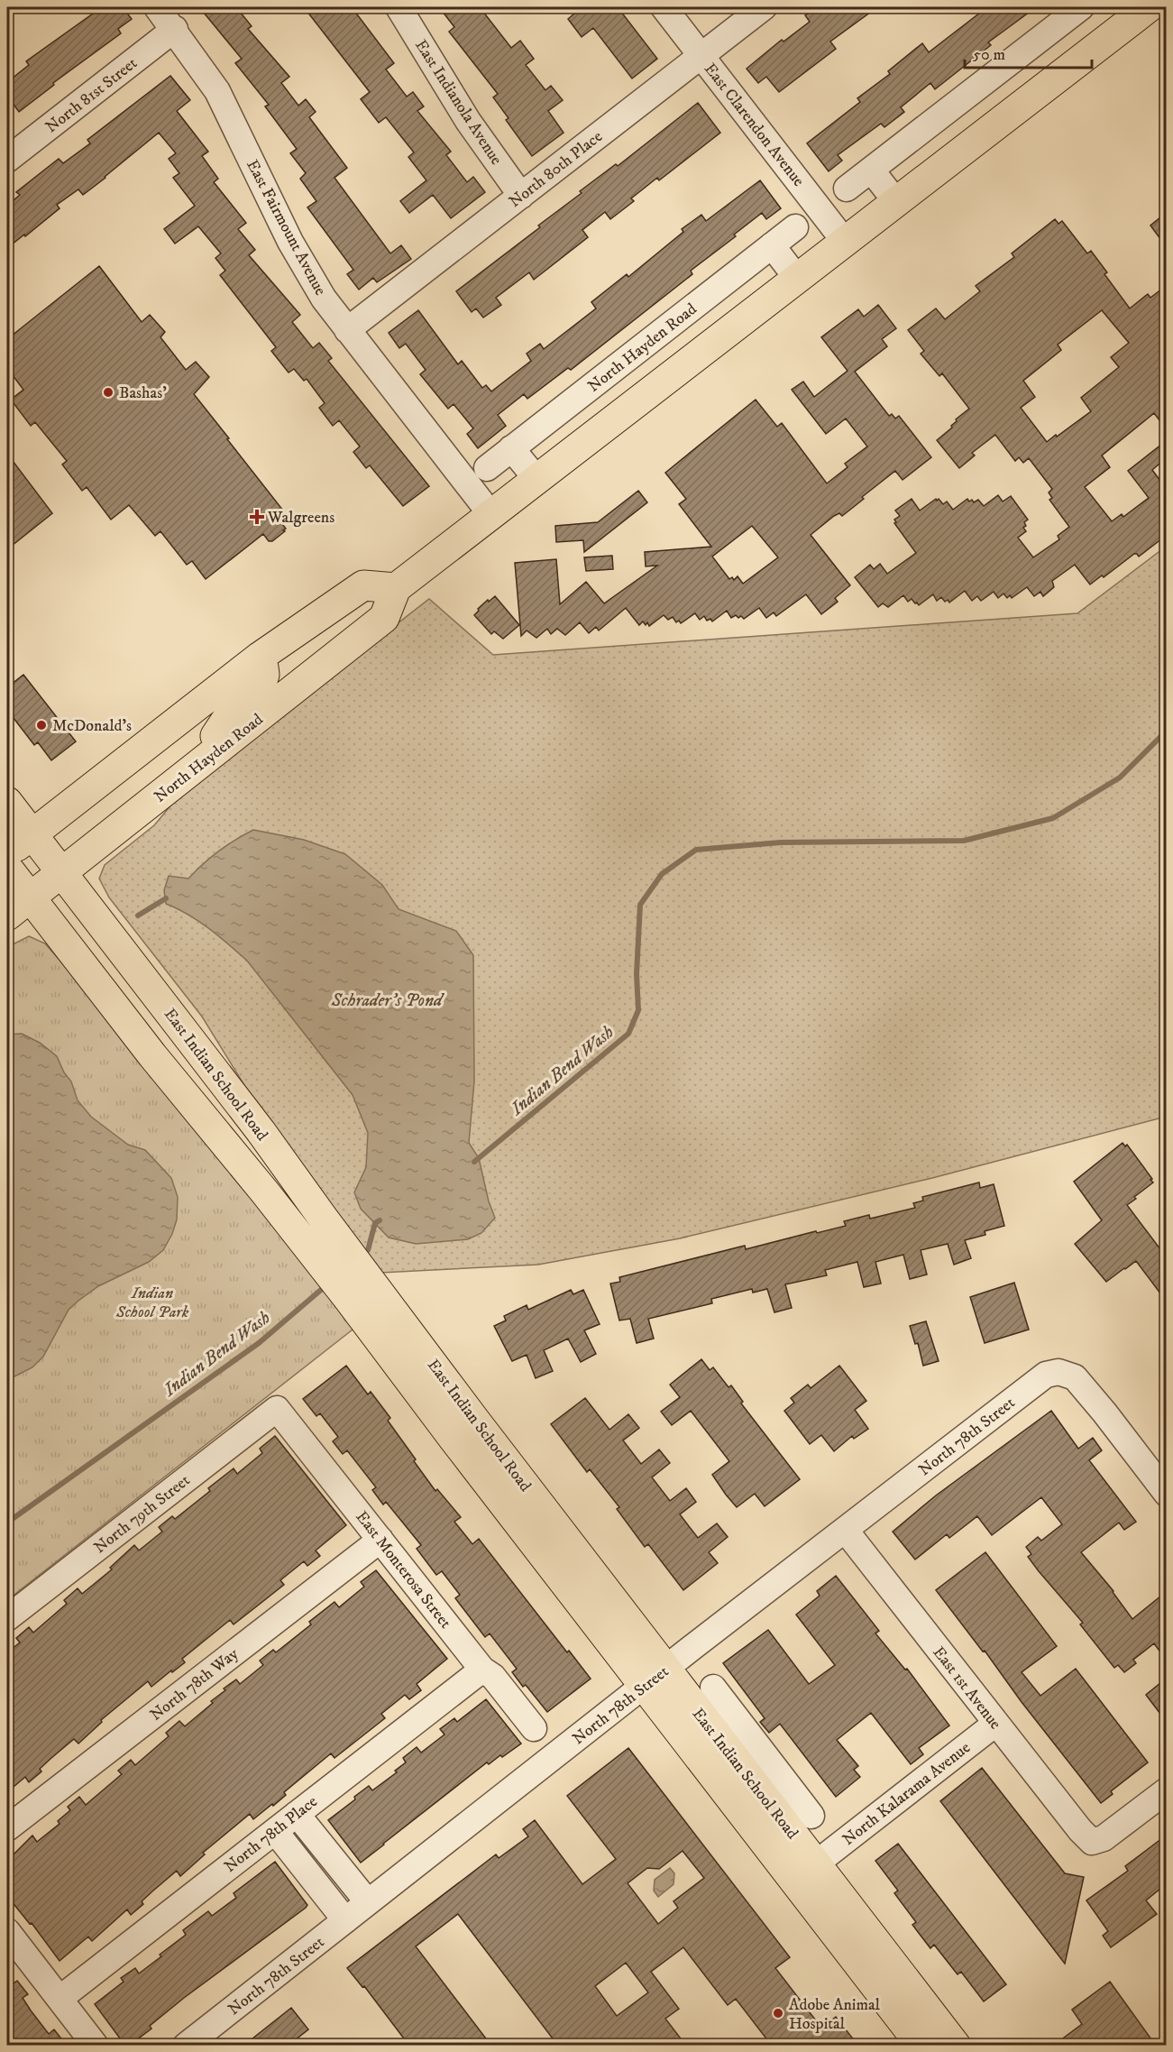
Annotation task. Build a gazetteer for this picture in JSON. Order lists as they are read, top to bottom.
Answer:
{
  "streets": {
    "main road": ["North Hayden Road", "East Indian School Road"],
    "street": [
      "North 81st Street",
      "East Indianola Avenue",
      "East Clarendon Avenue",
      "North 80th Place",
      "East Fairmount Avenue",
      "North 78th Street",
      "North 79th Street",
      "East Monterosa Street",
      "North 78th Way",
      "East 1st Avenue",
      "North Kalarama Avenue",
      "North 78th Place"
    ]
  },
  "crossings": [
    ["North 81st Street", "East Fairmount Avenue"],
    ["East Indianola Avenue", "North 80th Place"],
    ["East Clarendon Avenue", "North 80th Place"],
    ["North 80th Place", "East Fairmount Avenue"],
    ["North Hayden Road", "East Indian School Road"],
    ["East Indian School Road", "North 78th Street"],
    ["East Indian School Road", "North Kalarama Avenue"],
    ["North 78th Street", "East 1st Avenue"],
    ["North 79th Street", "East Monterosa Street"],
    ["East Monterosa Street", "North 78th Way"],
    ["East Monterosa Street", "North 78th Place"],
    ["East 1st Avenue", "North Kalarama Avenue"]
  ],
  "water": ["Schrader's Pond", "Indian Bend Wash"],
  "parks": ["Indian School Park"],
  "places": {
    "other": ["Bashas'", "McDonald's", "Adobe Animal Hospital"],
    "health": ["Walgreens"]
  },
  "scale_bar": "50 m"
}
